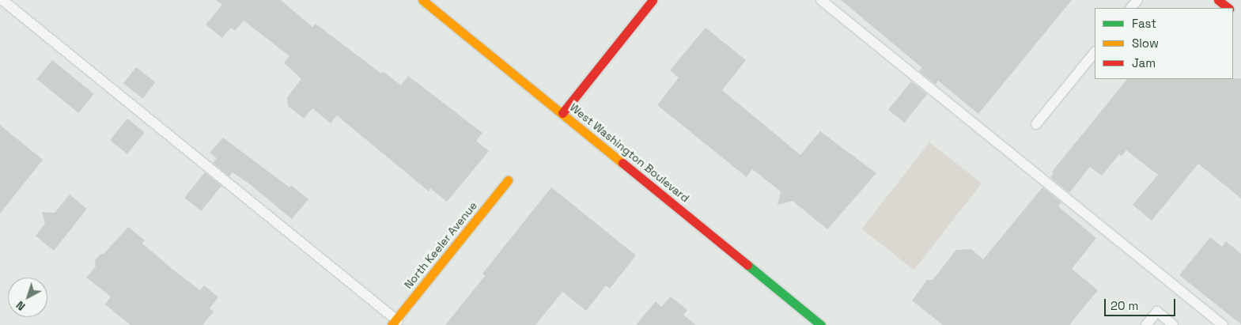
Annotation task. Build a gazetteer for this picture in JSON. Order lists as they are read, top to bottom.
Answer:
{
  "streets": {
    "street": ["West Washington Boulevard", "North Keeler Avenue"]
  },
  "legend": ["Fast", "Slow", "Jam"],
  "scale_bar": "20 m",
  "north": "bottom left"
}
